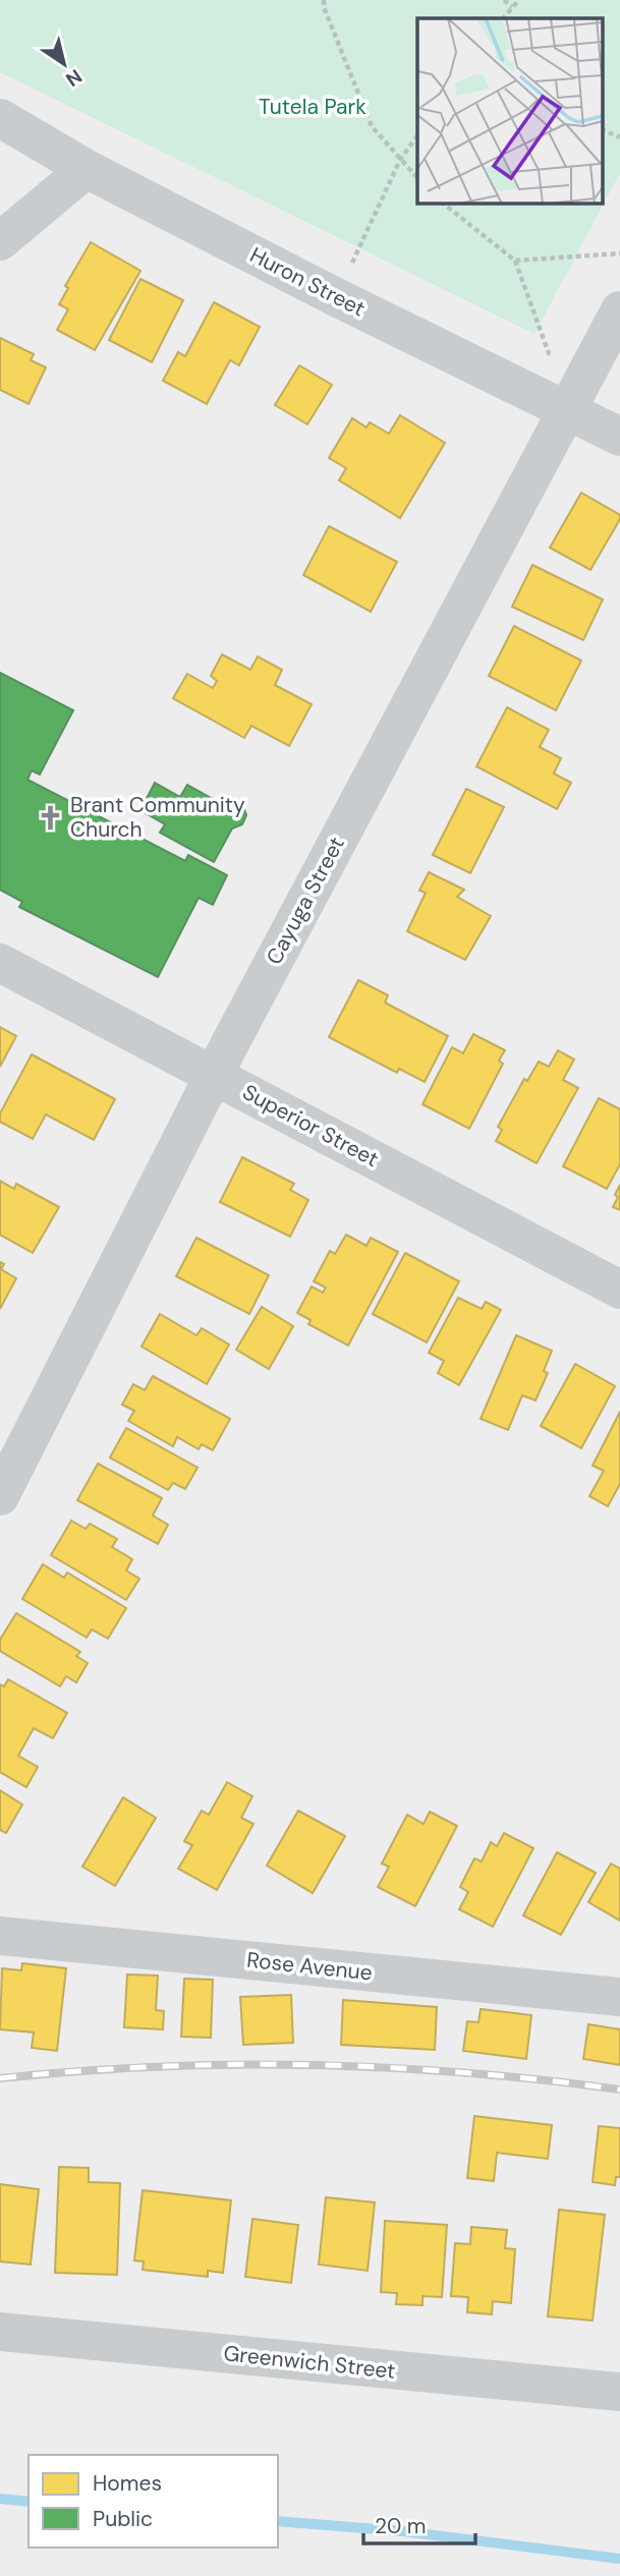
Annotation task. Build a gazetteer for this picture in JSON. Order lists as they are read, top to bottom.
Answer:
{
  "streets": {
    "street": [
      "Huron Street",
      "Cayuga Street",
      "Superior Street",
      "Rose Avenue",
      "Greenwich Street"
    ]
  },
  "crossings": [
    ["Huron Street", "Cayuga Street"],
    ["Cayuga Street", "Superior Street"]
  ],
  "parks": ["Tutela Park"],
  "places": {
    "church": ["Brant Community Church"]
  },
  "legend": ["Homes", "Public"],
  "scale_bar": "20 m",
  "north": "bottom right"
}
